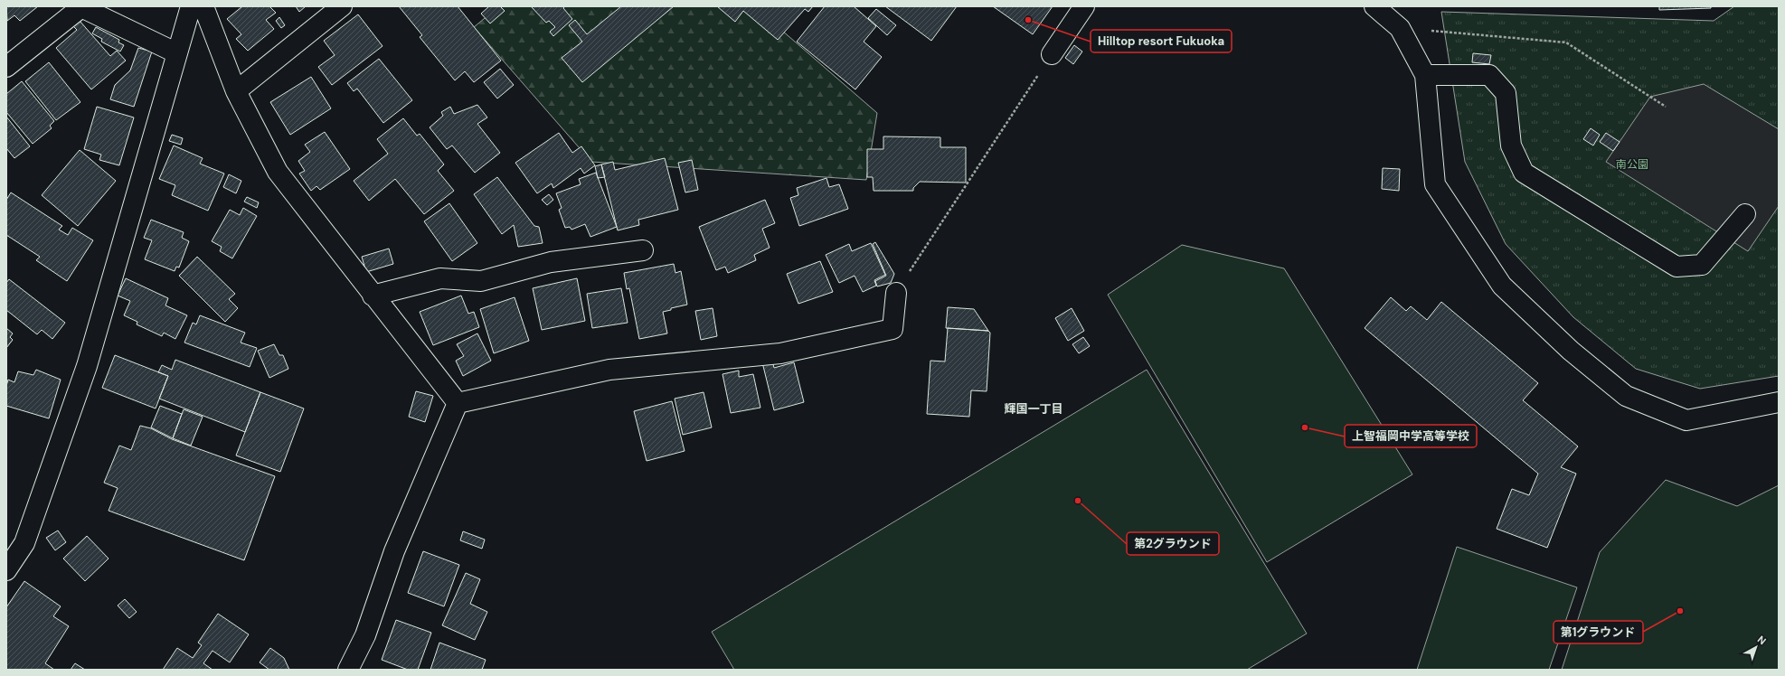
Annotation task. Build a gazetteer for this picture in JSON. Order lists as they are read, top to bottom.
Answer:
{
  "districts": ["輝国一丁目"],
  "parks": ["南公園"],
  "places": [
    "Hilltop resort Fukuoka",
    "上智福岡中学高等学校",
    "第2グラウンド",
    "第1グラウンド"
  ],
  "north": "top right"
}
